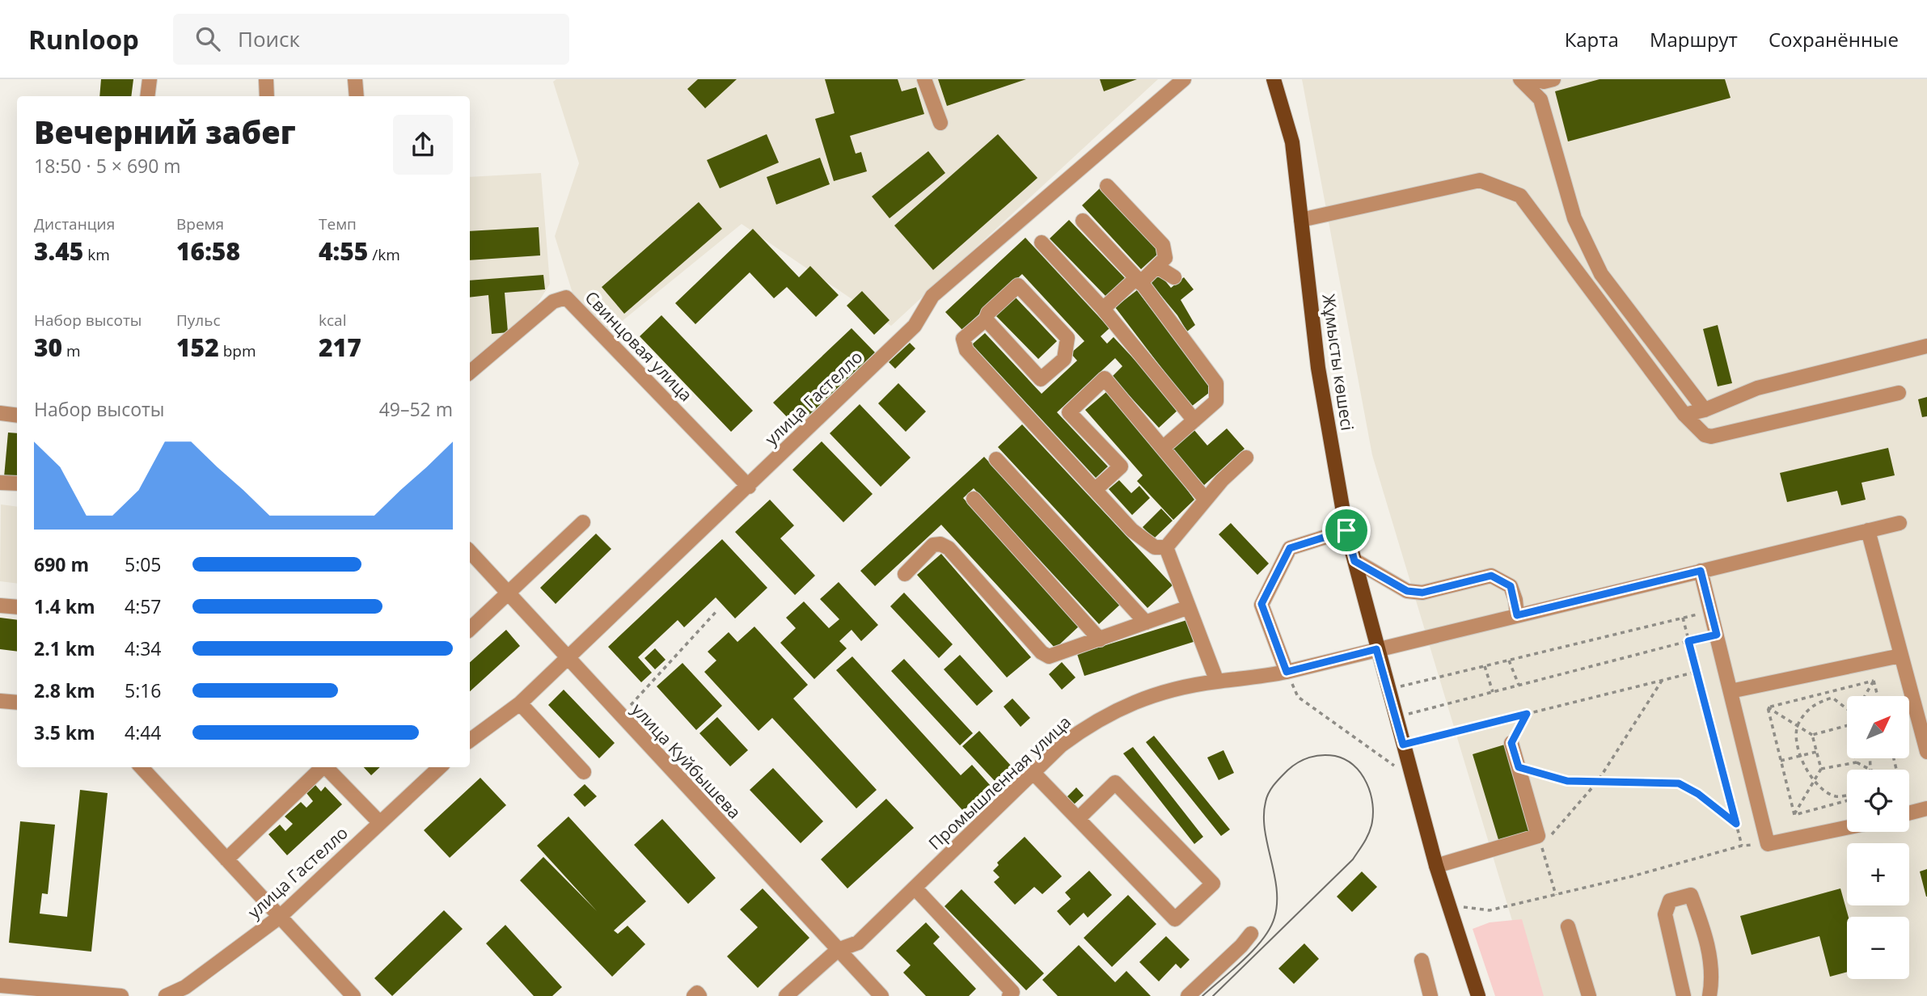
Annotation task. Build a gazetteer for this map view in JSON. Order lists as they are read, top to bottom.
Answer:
{
  "streets": {
    "main road": ["Жұмысты көшесі"],
    "street": [
      "Свинцовая улица",
      "улица Гастелло",
      "улица Куйбышева",
      "Промышленная улица"
    ]
  },
  "crossings": [
    ["Свинцовая улица", "улица Гастелло"],
    ["Жұмысты көшесі", "Промышленная улица"],
    ["улица Гастелло", "улица Куйбышева"],
    ["улица Куйбышева", "Промышленная улица"]
  ],
  "north": "top right",
  "page": {
    "header": "Runloop",
    "search": "Поиск",
    "nav": ["Карта", "Маршрут", "Сохранённые"],
    "heading": ["Вечерний забег", "18:50 · 5 × 690 m"],
    "stats": [
      ["Дистанция", "3.45 km"],
      ["Время", "16:58"],
      ["Темп", "4:55 /km"],
      ["Набор высоты", "30 m"],
      ["Пульс", "152 bpm"],
      ["kcal", "217"]
    ],
    "chart": ["Набор высоты", "49–52 m"],
    "list": [
      {
        "name": "690 m",
        "note": "5:05"
      },
      {
        "name": "1.4 km",
        "note": "4:57"
      },
      {
        "name": "2.1 km",
        "note": "4:34"
      },
      {
        "name": "2.8 km",
        "note": "5:16"
      },
      {
        "name": "3.5 km",
        "note": "4:44"
      }
    ],
    "map_buttons": ["+", "−"]
  }
}
